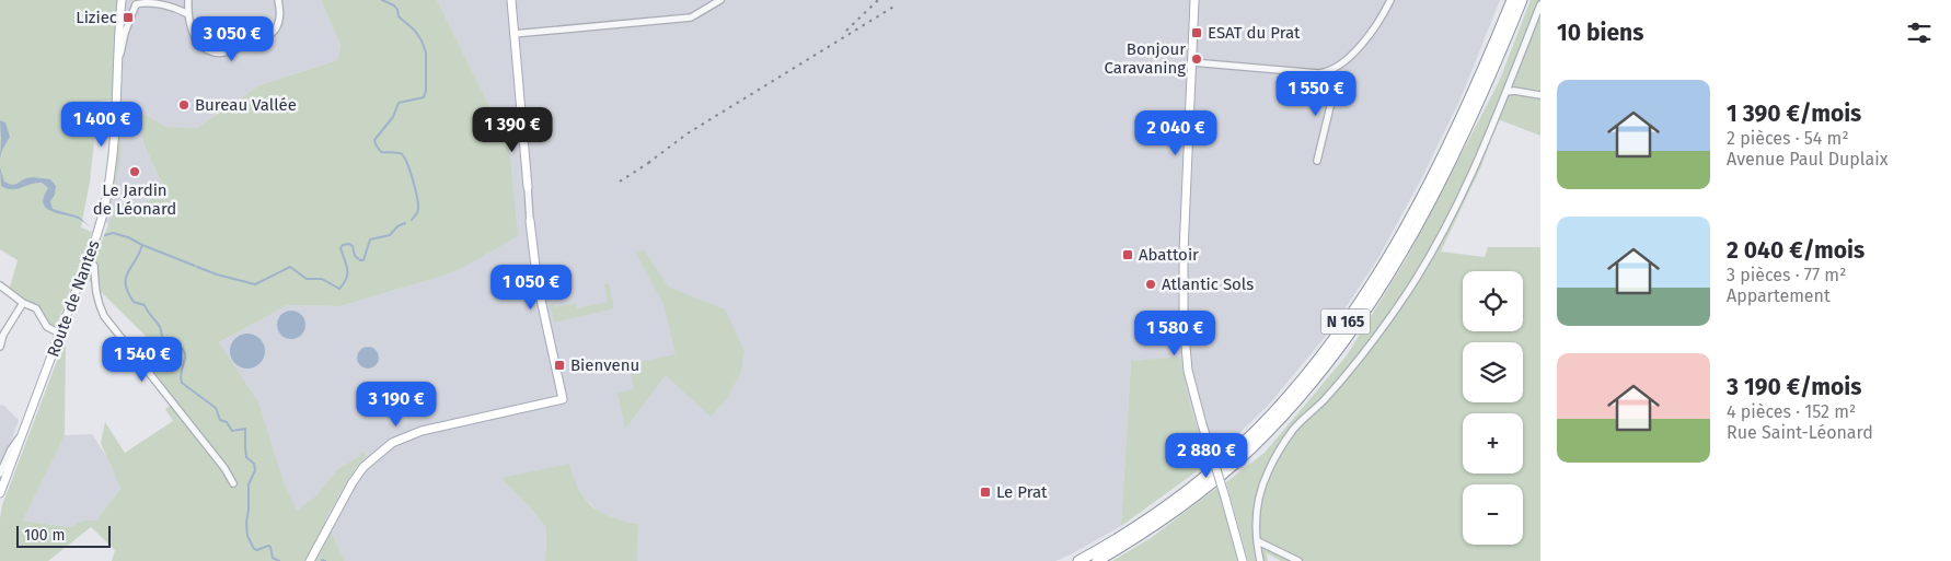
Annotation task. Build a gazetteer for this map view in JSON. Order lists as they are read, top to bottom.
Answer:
{
  "streets": {
    "highway": ["N 165"],
    "main road": ["Route de Nantes"]
  },
  "places": {
    "transit": [
      "Liziec",
      "ESAT du Prat",
      "Abattoir",
      "Bienvenu",
      "Le Prat"
    ],
    "other": [
      "Bonjour Caravaning",
      "Bureau Vallée",
      "Le Jardin de Léonard",
      "Atlantic Sols"
    ]
  },
  "scale_bar": "100 m",
  "page": {
    "heading": "10 biens",
    "price": [
      "3 050 €",
      "1 550 €",
      "1 400 €",
      "1 390 €",
      "2 040 €",
      "1 050 €",
      "1 580 €",
      "1 540 €",
      "3 190 €",
      "2 880 €"
    ],
    "list": [
      {
        "name": "1 390 €/mois",
        "note": "2 pièces · 54 m² · Avenue Paul Duplaix"
      },
      {
        "name": "2 040 €/mois",
        "note": "3 pièces · 77 m² · Appartement"
      },
      {
        "name": "3 190 €/mois",
        "note": "4 pièces · 152 m² · Rue Saint-Léonard"
      }
    ],
    "map_buttons": ["+", "−"],
    "scale": "100 m"
  }
}
